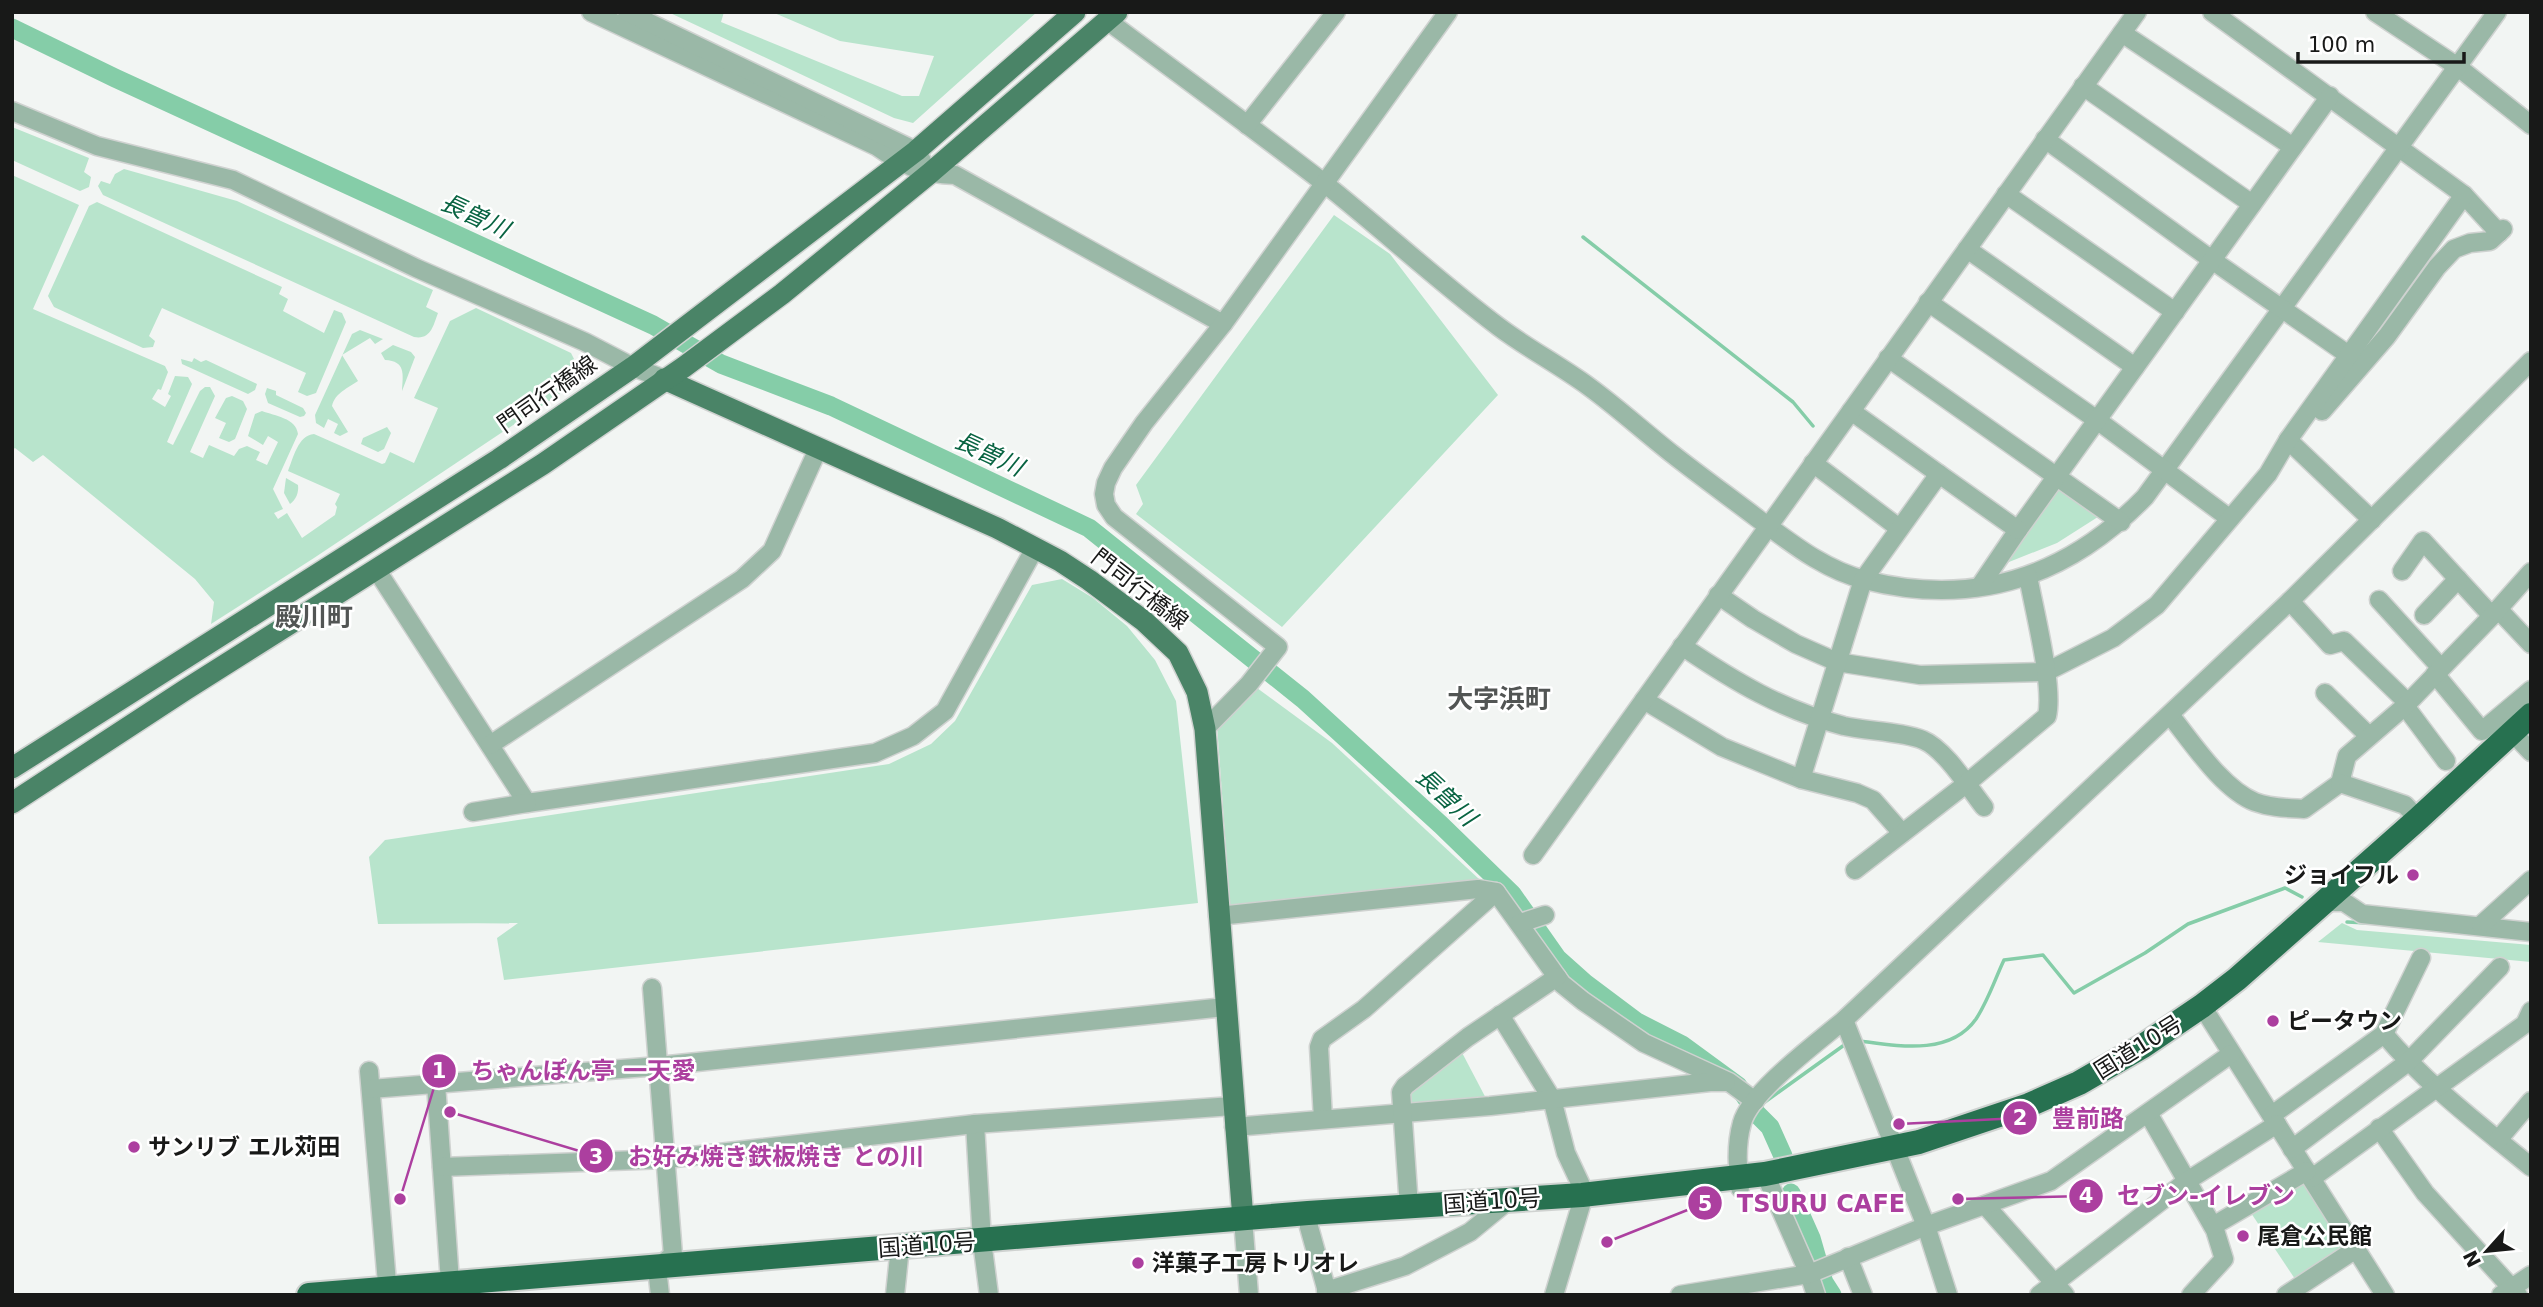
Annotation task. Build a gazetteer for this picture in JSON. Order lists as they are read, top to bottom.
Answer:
{
  "streets": {
    "highway": ["国道10号"],
    "main road": ["門司行橋線"]
  },
  "crossings": [
    ["門司行橋線", "国道10号"]
  ],
  "districts": ["殿川町", "大字浜町"],
  "water": ["長曽川"],
  "places": [
    "ジョイフル",
    "ピータウン",
    "お好み焼き鉄板焼き との川",
    "豊前路",
    "サンリブ エル苅田",
    "ちゃんぽん亭 一天愛",
    "セブン-イレブン",
    "尾倉公民館",
    "TSURU CAFE",
    "洋菓子工房トリオレ"
  ],
  "scale_bar": "100 m",
  "north": "bottom left"
}
